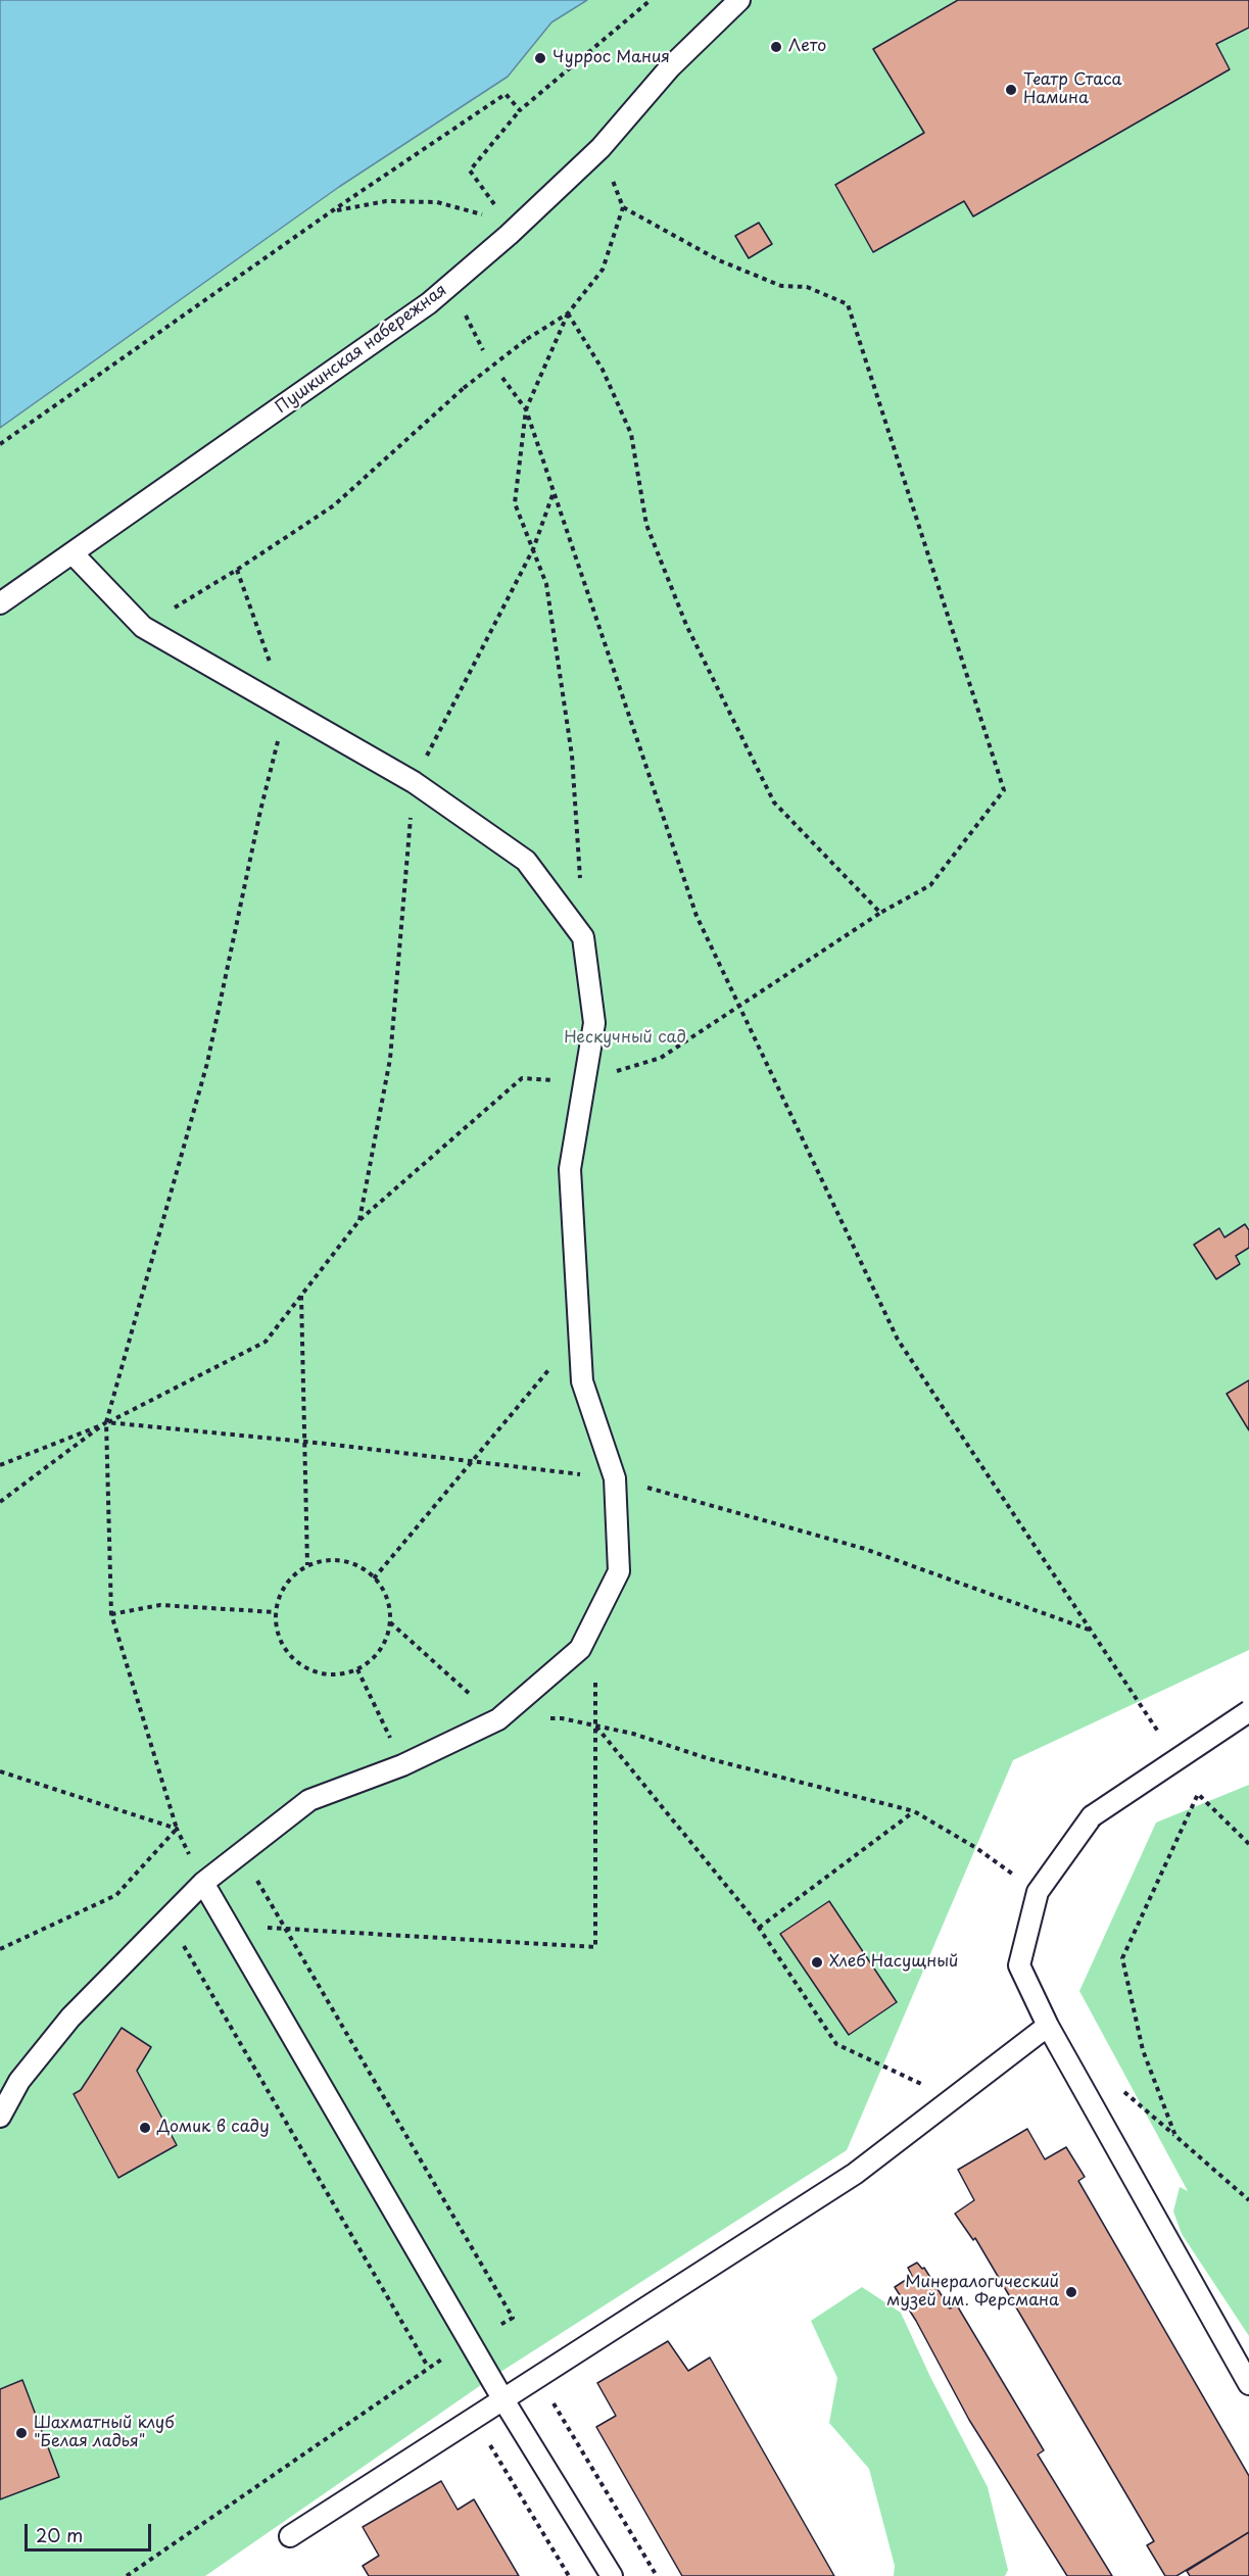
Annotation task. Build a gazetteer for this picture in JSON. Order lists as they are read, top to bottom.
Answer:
{
  "streets": {
    "lane": ["Пушкинская набережная"]
  },
  "parks": ["Нескучный сад"],
  "places": [
    "Лето",
    "Чуррос Мания",
    "Театр Стаса Намина",
    "Хлеб Насущный",
    "Домик в саду",
    "Минералогический музей им. Ферсмана",
    "Шахматный клуб \"Белая ладья\""
  ],
  "scale_bar": "20 m"
}
